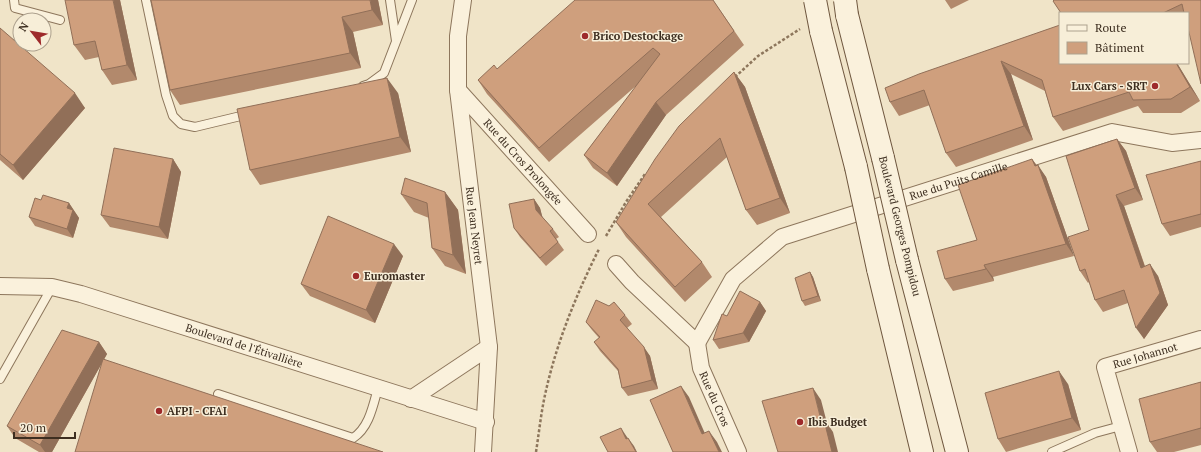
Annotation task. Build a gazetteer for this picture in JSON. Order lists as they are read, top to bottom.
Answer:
{
  "streets": {
    "main road": ["Boulevard Georges Pompidou"],
    "street": [
      "Rue du Cros Prolongée",
      "Rue du Puits Camille",
      "Rue Jean Neyret",
      "Boulevard de l'Étivallière",
      "Rue Johannot",
      "Rue du Cros"
    ]
  },
  "crossings": [
    ["Rue du Cros Prolongée", "Rue Jean Neyret"],
    ["Rue du Puits Camille", "Rue du Cros"],
    ["Rue Jean Neyret", "Boulevard de l'Étivallière"]
  ],
  "places": [
    "Brico Destockage",
    "Lux Cars - SRT",
    "Euromaster",
    "AFPI - CFAI",
    "Ibis Budget"
  ],
  "legend": ["Route", "Bâtiment"],
  "scale_bar": "20 m",
  "north": "top left"
}
